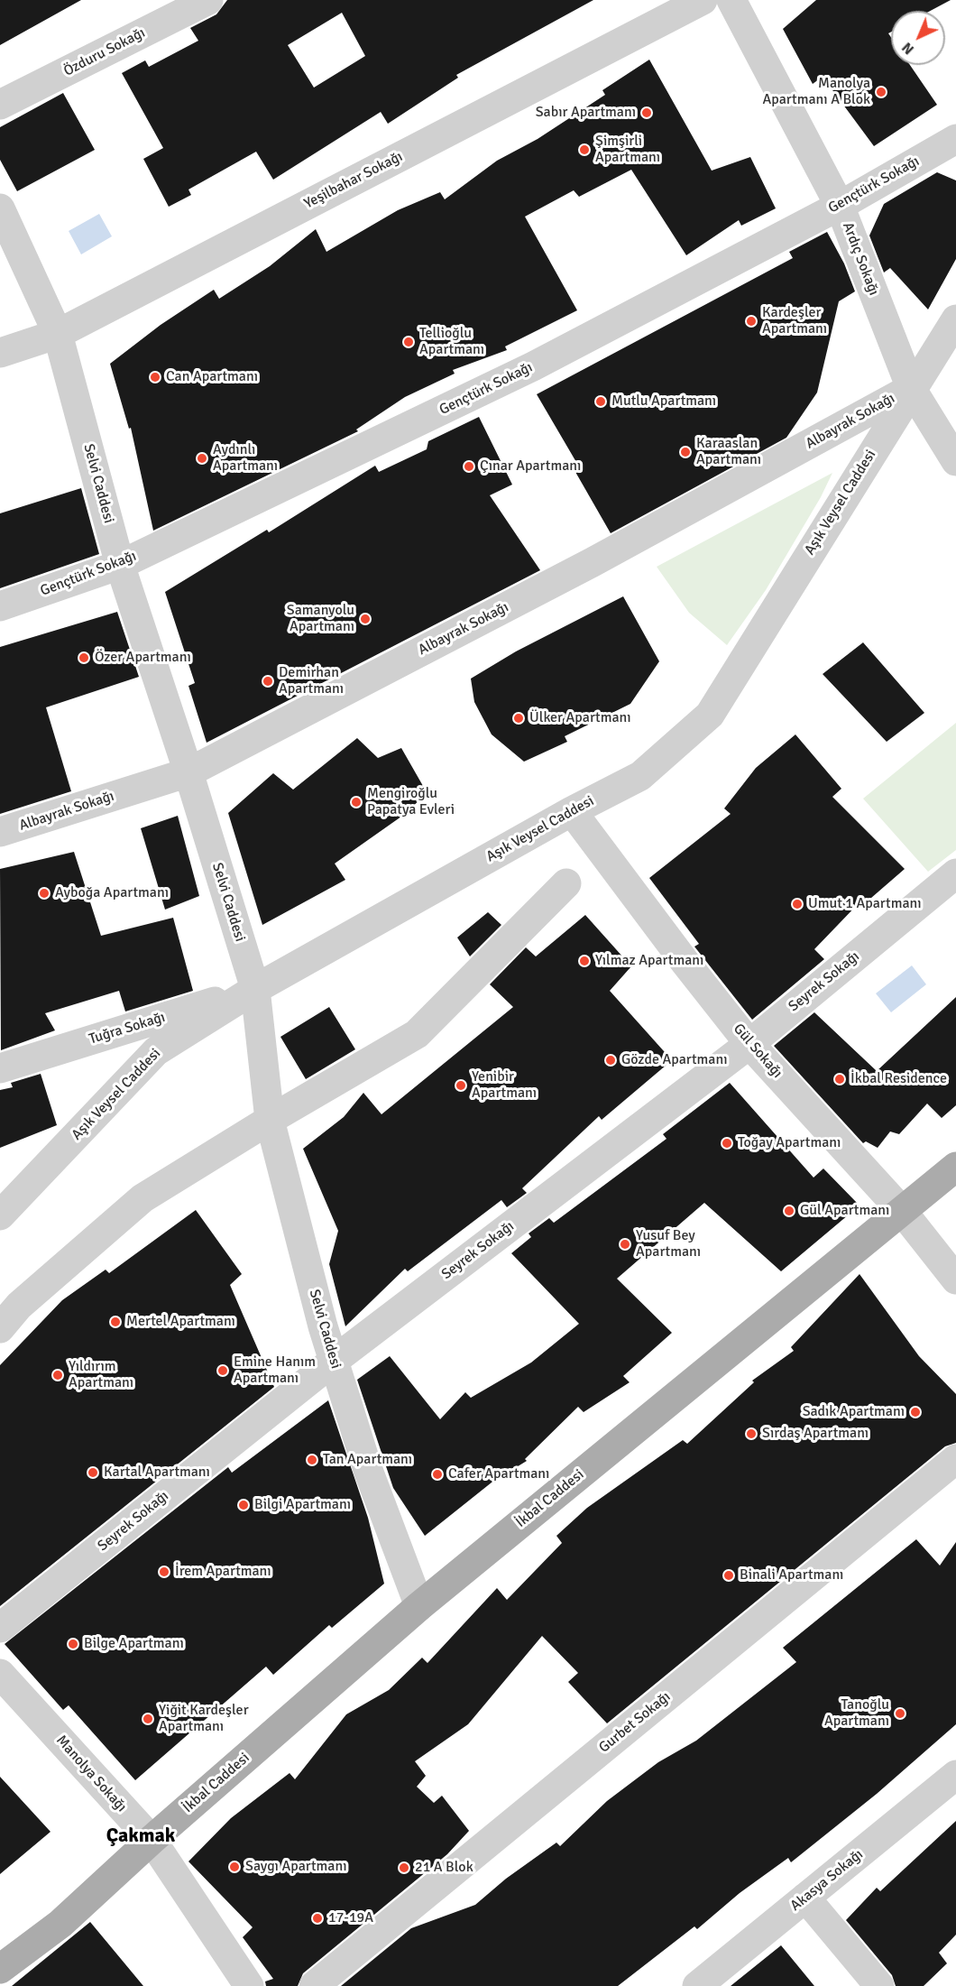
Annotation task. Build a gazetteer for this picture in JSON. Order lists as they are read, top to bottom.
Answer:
{
  "streets": {
    "main road": ["İkbal Caddesi"],
    "street": [
      "Özduru Sokağı",
      "Yeşilbahar Sokağı",
      "Gençtürk Sokağı",
      "Ardıç Sokağı",
      "Albayrak Sokağı",
      "Selvi Caddesi",
      "Aşık Veysel Caddesi",
      "Seyrek Sokağı",
      "Tuğra Sokağı",
      "Gül Sokağı",
      "Gurbet Sokağı",
      "Manolya Sokağı",
      "Akasya Sokağı"
    ]
  },
  "crossings": [
    ["Yeşilbahar Sokağı", "Selvi Caddesi"],
    ["Gençtürk Sokağı", "Ardıç Sokağı"],
    ["Gençtürk Sokağı", "Selvi Caddesi"],
    ["Ardıç Sokağı", "Albayrak Sokağı"],
    ["Ardıç Sokağı", "Aşık Veysel Caddesi"],
    ["Albayrak Sokağı", "Selvi Caddesi"],
    ["Albayrak Sokağı", "Aşık Veysel Caddesi"],
    ["Selvi Caddesi", "Aşık Veysel Caddesi"],
    ["Selvi Caddesi", "Seyrek Sokağı"],
    ["Selvi Caddesi", "Tuğra Sokağı"],
    ["Selvi Caddesi", "İkbal Caddesi"],
    ["Aşık Veysel Caddesi", "Tuğra Sokağı"],
    ["Aşık Veysel Caddesi", "Gül Sokağı"],
    ["Seyrek Sokağı", "Gül Sokağı"],
    ["Gül Sokağı", "İkbal Caddesi"],
    ["İkbal Caddesi", "Manolya Sokağı"]
  ],
  "districts": ["Çakmak"],
  "places": [
    "Manolya Apartmanı A Blok",
    "Sabır Apartmanı",
    "Şimşirli Apartmanı",
    "Kardeşler Apartmanı",
    "Tellioğlu Apartmanı",
    "Can Apartmanı",
    "Mutlu Apartmanı",
    "Karaaslan Apartmanı",
    "Aydınlı Apartmanı",
    "Çınar Apartmanı",
    "Samanyolu Apartmanı",
    "Özer Apartmanı",
    "Demirhan Apartmanı",
    "Ülker Apartmanı",
    "Mengiroğlu Papatya Evleri",
    "Ayboğa Apartmanı",
    "Umut 1 Apartmanı",
    "Yılmaz Apartmanı",
    "Gözde Apartmanı",
    "İkbal Residence",
    "Yenibir Apartmanı",
    "Toğay Apartmanı",
    "Gül Apartmanı",
    "Yusuf Bey Apartmanı",
    "Mertel Apartmanı",
    "Emine Hanım Apartmanı",
    "Yıldırım Apartmanı",
    "Sadık Apartmanı",
    "Sırdaş Apartmanı",
    "Tan Apartmanı",
    "Kartal Apartmanı",
    "Cafer Apartmanı",
    "Bilgi Apartmanı",
    "İrem Apartmanı",
    "Binali Apartmanı",
    "Bilge Apartmanı",
    "Tanoğlu Apartmanı",
    "Yiğit Kardeşler Apartmanı",
    "Saygı Apartmanı",
    "21 A Blok",
    "17-19A"
  ],
  "north": "bottom left"
}
